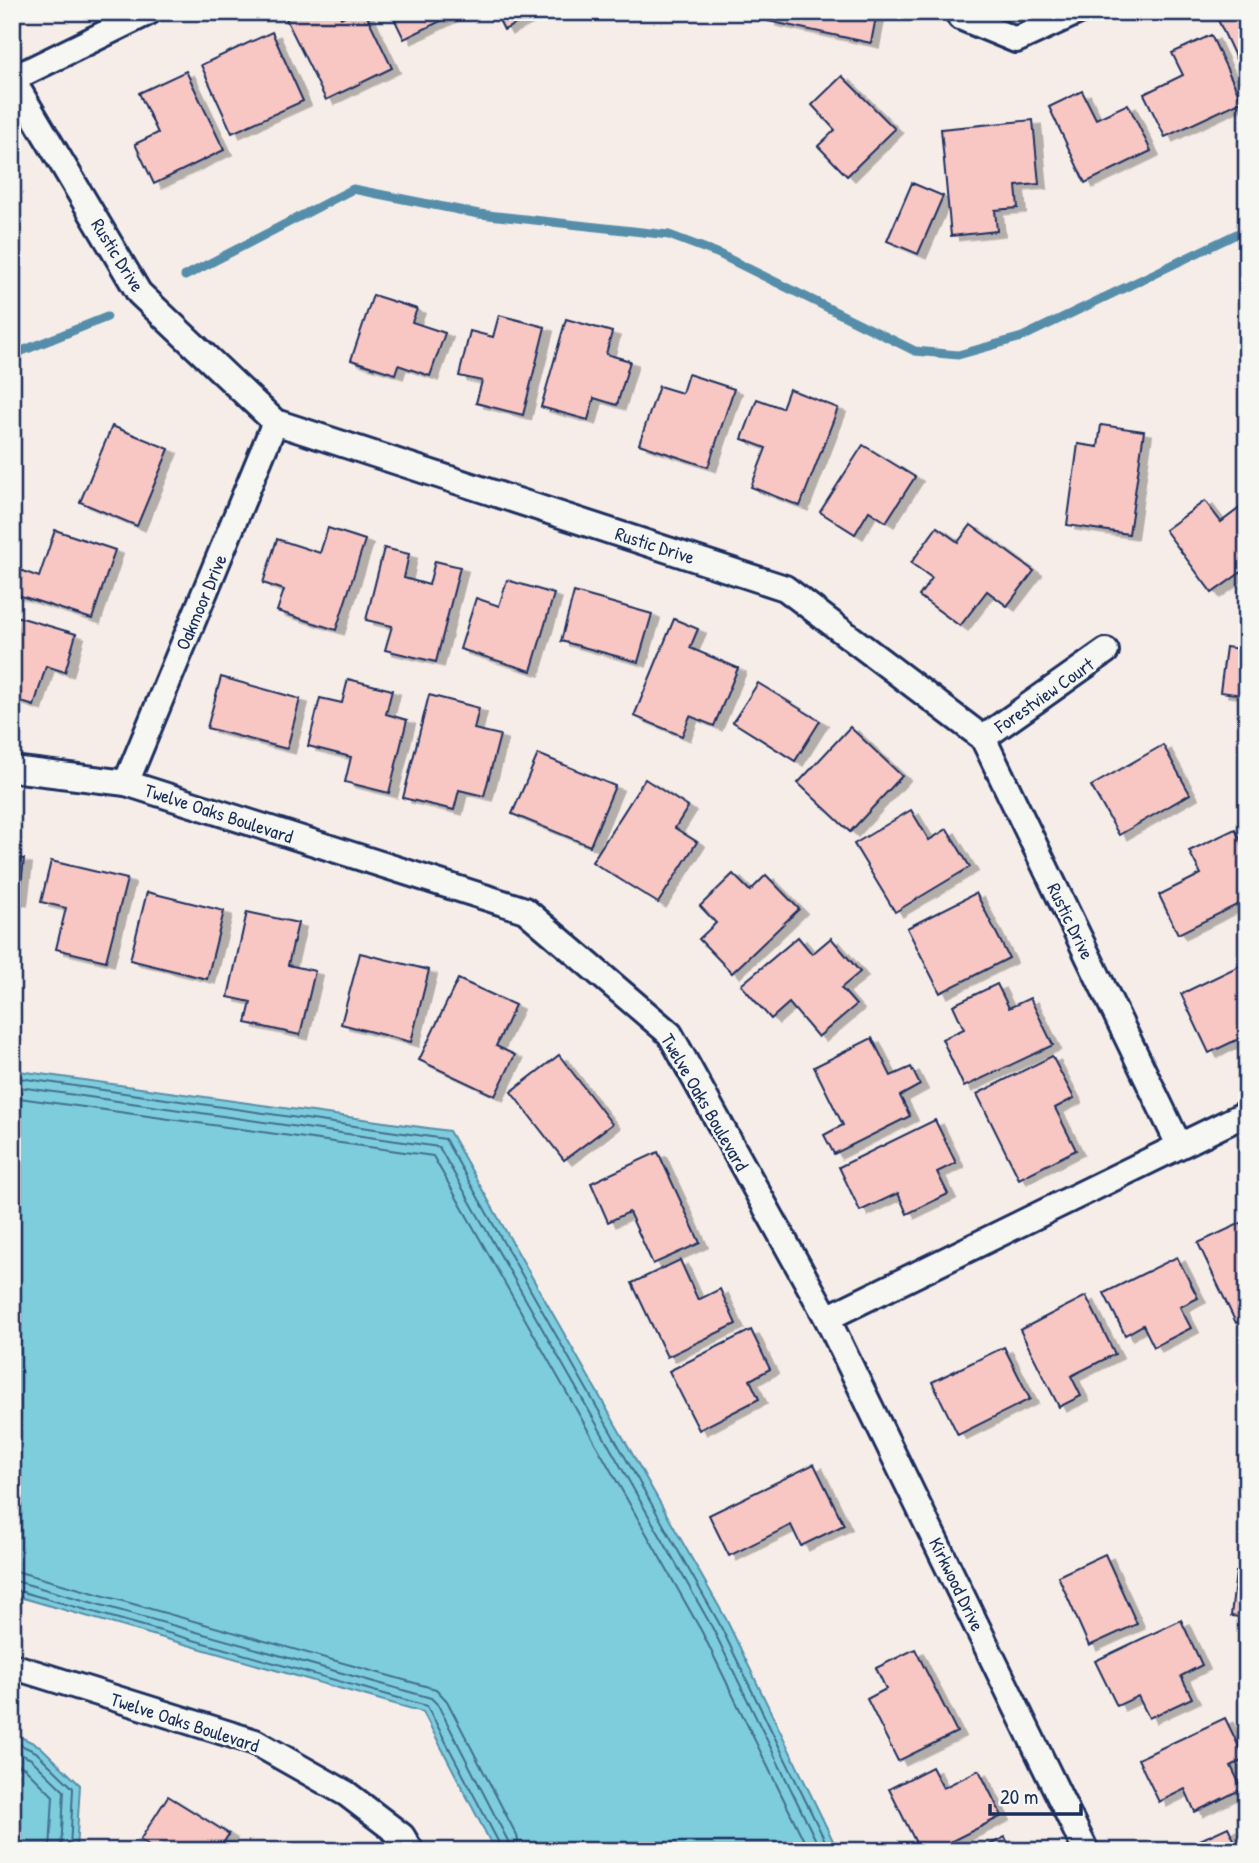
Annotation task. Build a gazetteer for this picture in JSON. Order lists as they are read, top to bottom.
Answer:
{
  "streets": {
    "street": [
      "Rustic Drive",
      "Oakmoor Drive",
      "Forestview Court",
      "Twelve Oaks Boulevard",
      "Kirkwood Drive"
    ]
  },
  "crossings": [
    ["Rustic Drive", "Oakmoor Drive"],
    ["Rustic Drive", "Forestview Court"],
    ["Oakmoor Drive", "Twelve Oaks Boulevard"],
    ["Twelve Oaks Boulevard", "Kirkwood Drive"]
  ],
  "scale_bar": "20 m"
}
